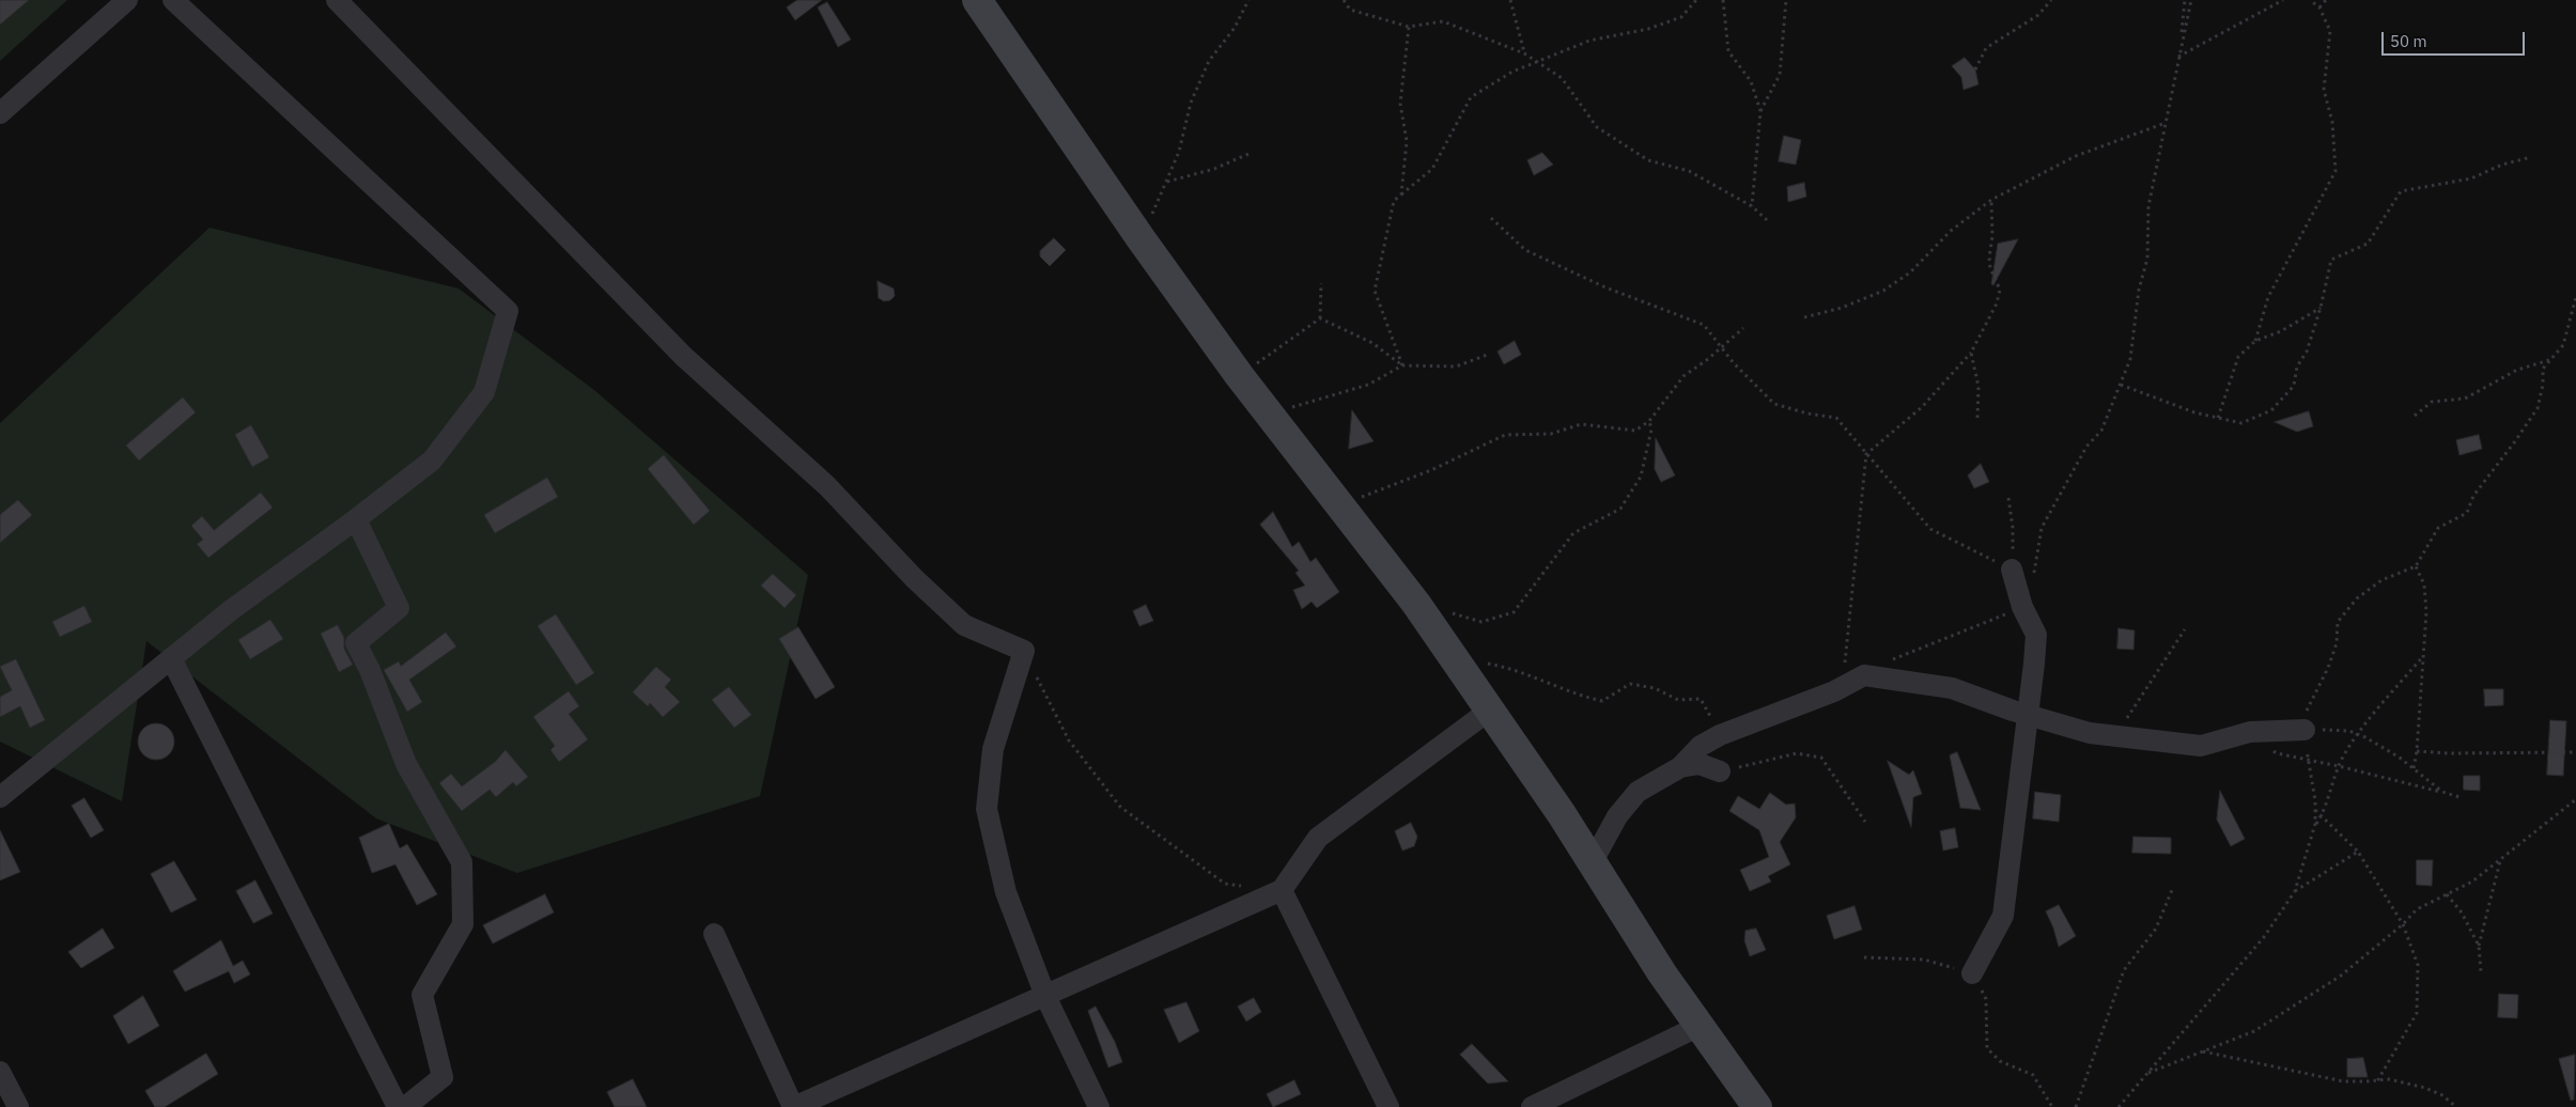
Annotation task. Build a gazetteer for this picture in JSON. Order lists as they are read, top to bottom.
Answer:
{
  "scale_bar": "50 m"
}
